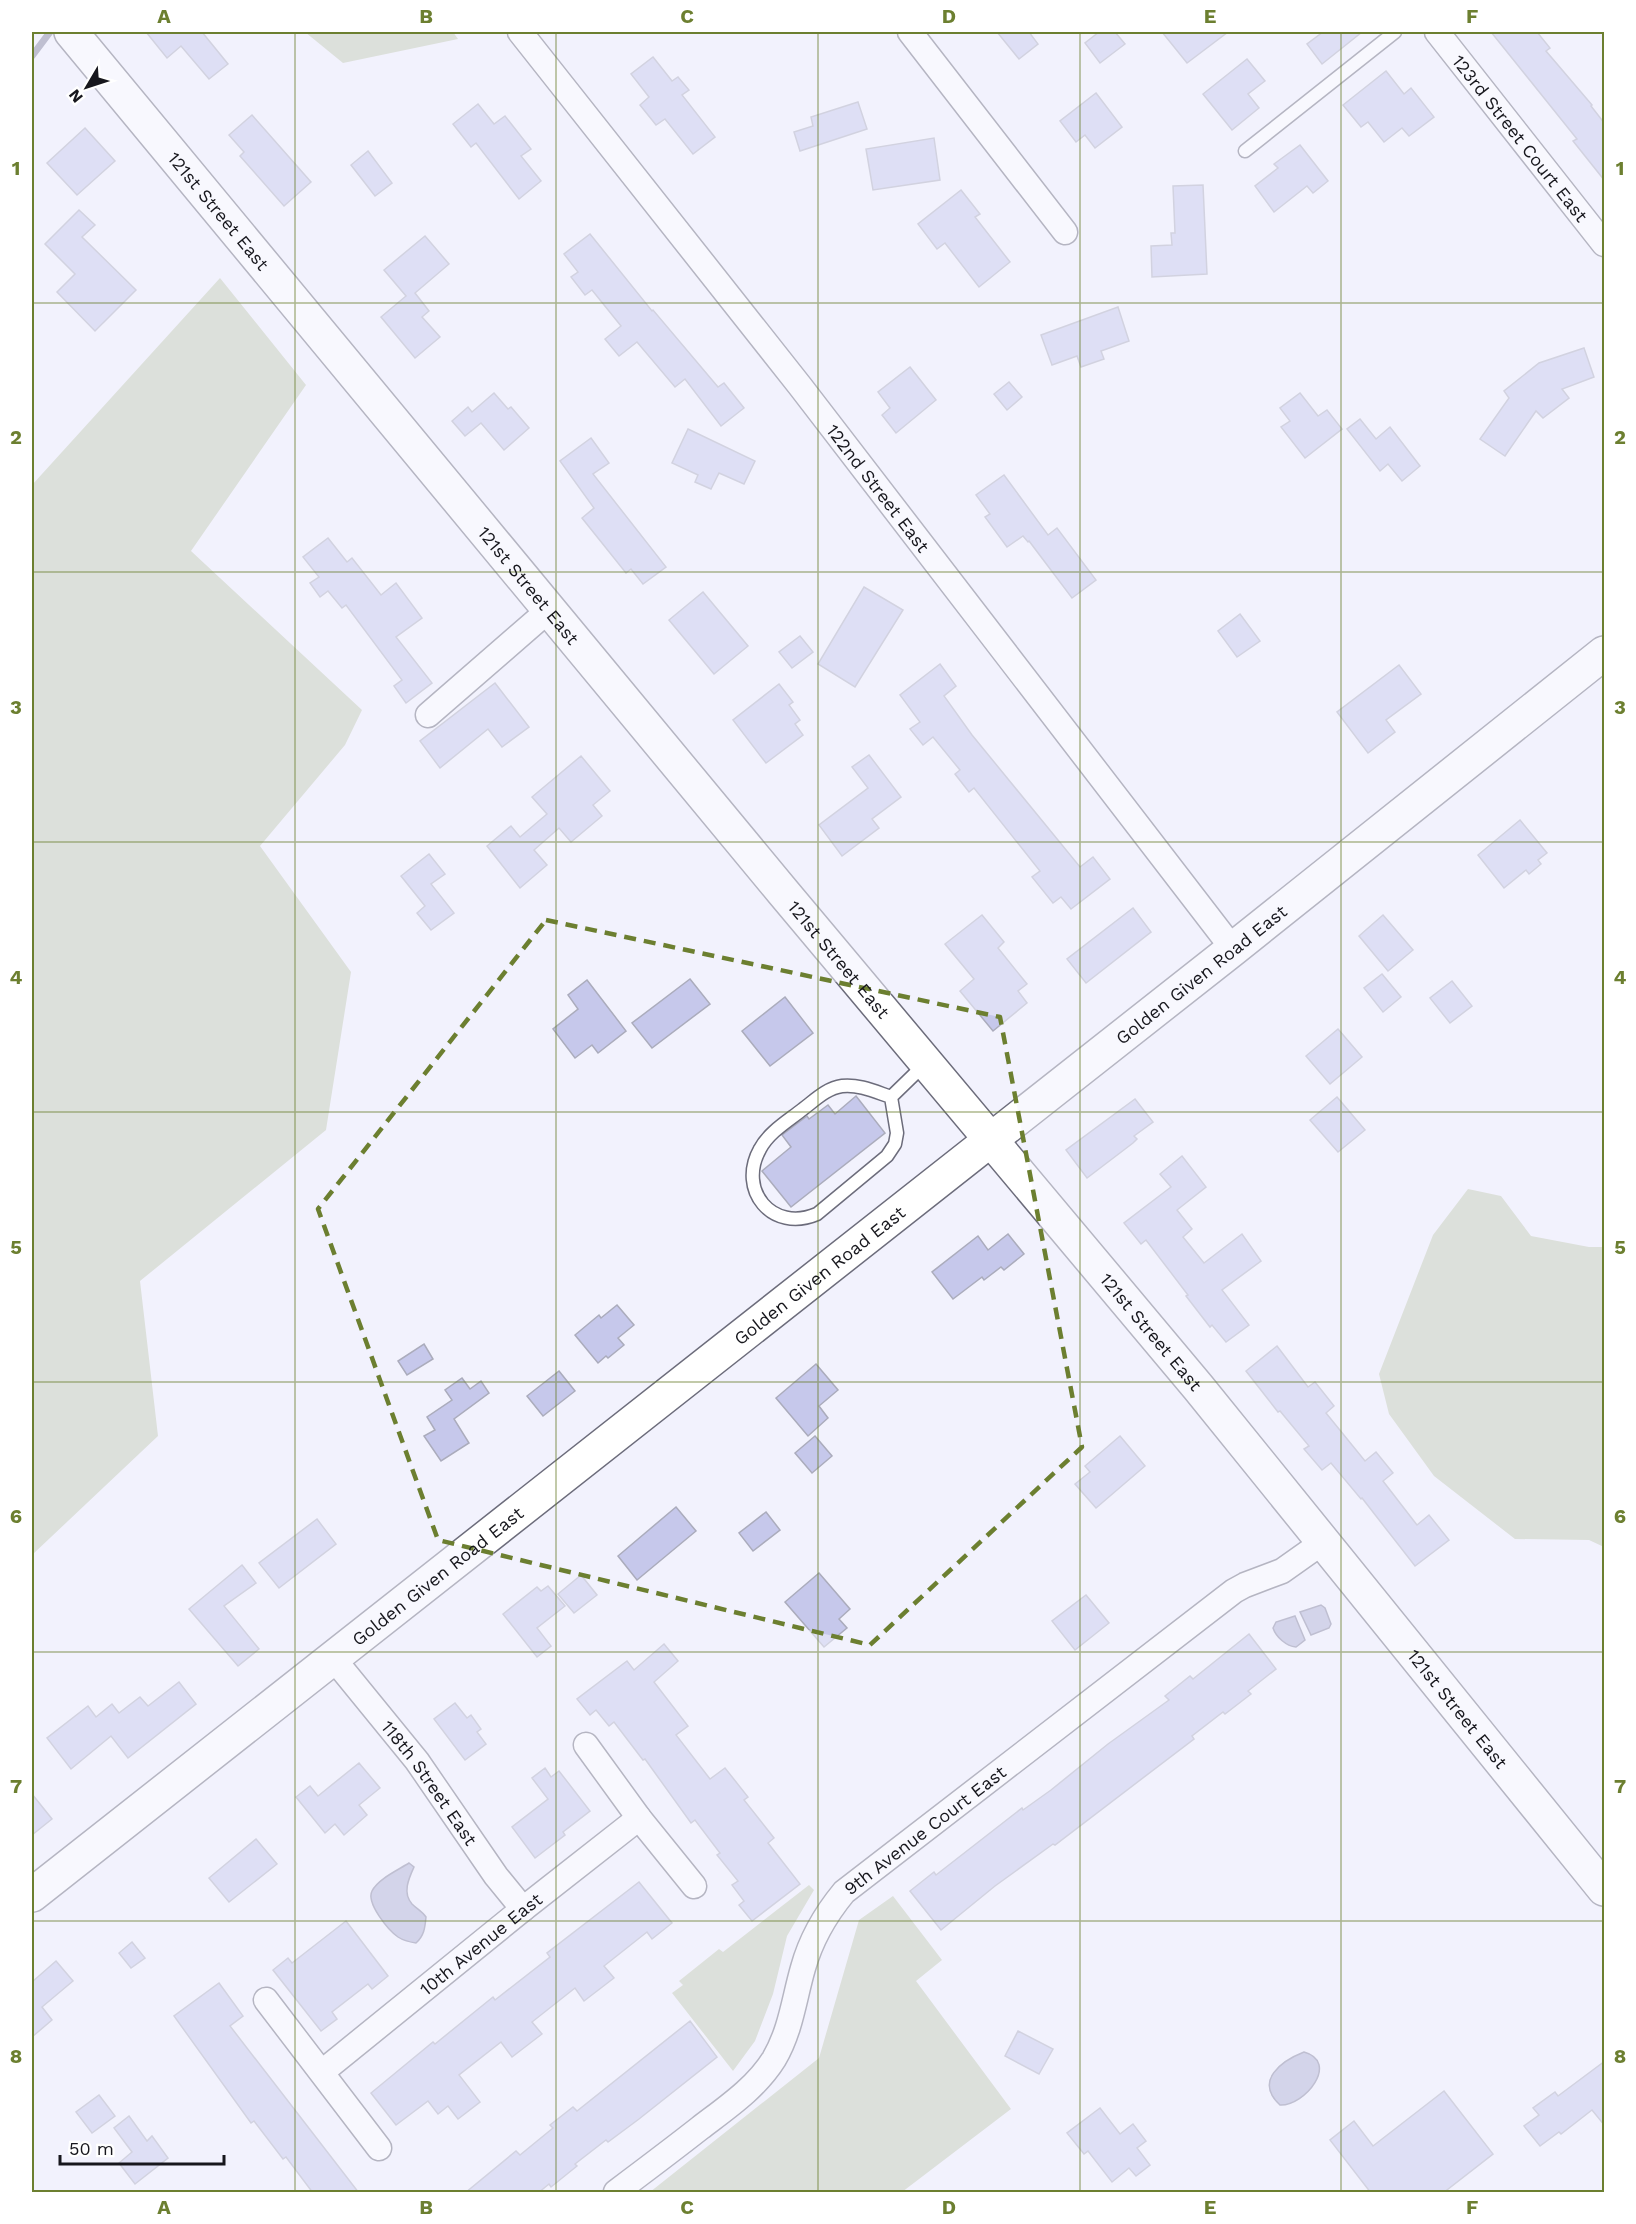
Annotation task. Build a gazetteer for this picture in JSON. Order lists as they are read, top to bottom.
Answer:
{
  "streets": {
    "street": [
      "123rd Street Court East",
      "121st Street East",
      "122nd Street East",
      "Golden Given Road East",
      "118th Street East",
      "9th Avenue Court East",
      "10th Avenue East"
    ]
  },
  "crossings": [
    ["121st Street East", "Golden Given Road East"],
    ["121st Street East", "9th Avenue Court East"],
    ["122nd Street East", "Golden Given Road East"],
    ["Golden Given Road East", "118th Street East"],
    ["118th Street East", "10th Avenue East"]
  ],
  "scale_bar": "50 m",
  "north": "bottom left",
  "grid": {
    "columns": [
      "A",
      "B",
      "C",
      "D",
      "E",
      "F"
    ],
    "rows": [
      "1",
      "2",
      "3",
      "4",
      "5",
      "6",
      "7",
      "8"
    ]
  }
}
